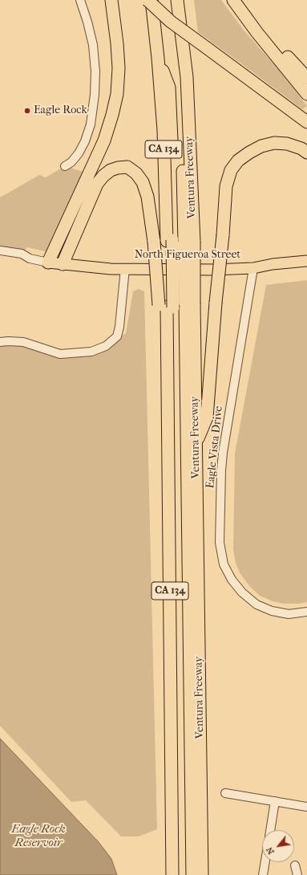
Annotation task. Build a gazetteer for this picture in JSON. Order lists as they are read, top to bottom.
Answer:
{
  "streets": {
    "highway": ["CA 134", "Ventura Freeway"],
    "main road": ["North Figueroa Street"],
    "street": ["Eagle Vista Drive"]
  },
  "crossings": [
    ["North Figueroa Street", "Eagle Vista Drive"]
  ],
  "water": ["Eagle Rock Reservoir"],
  "places": ["Eagle Rock"],
  "north": "bottom left"
}
